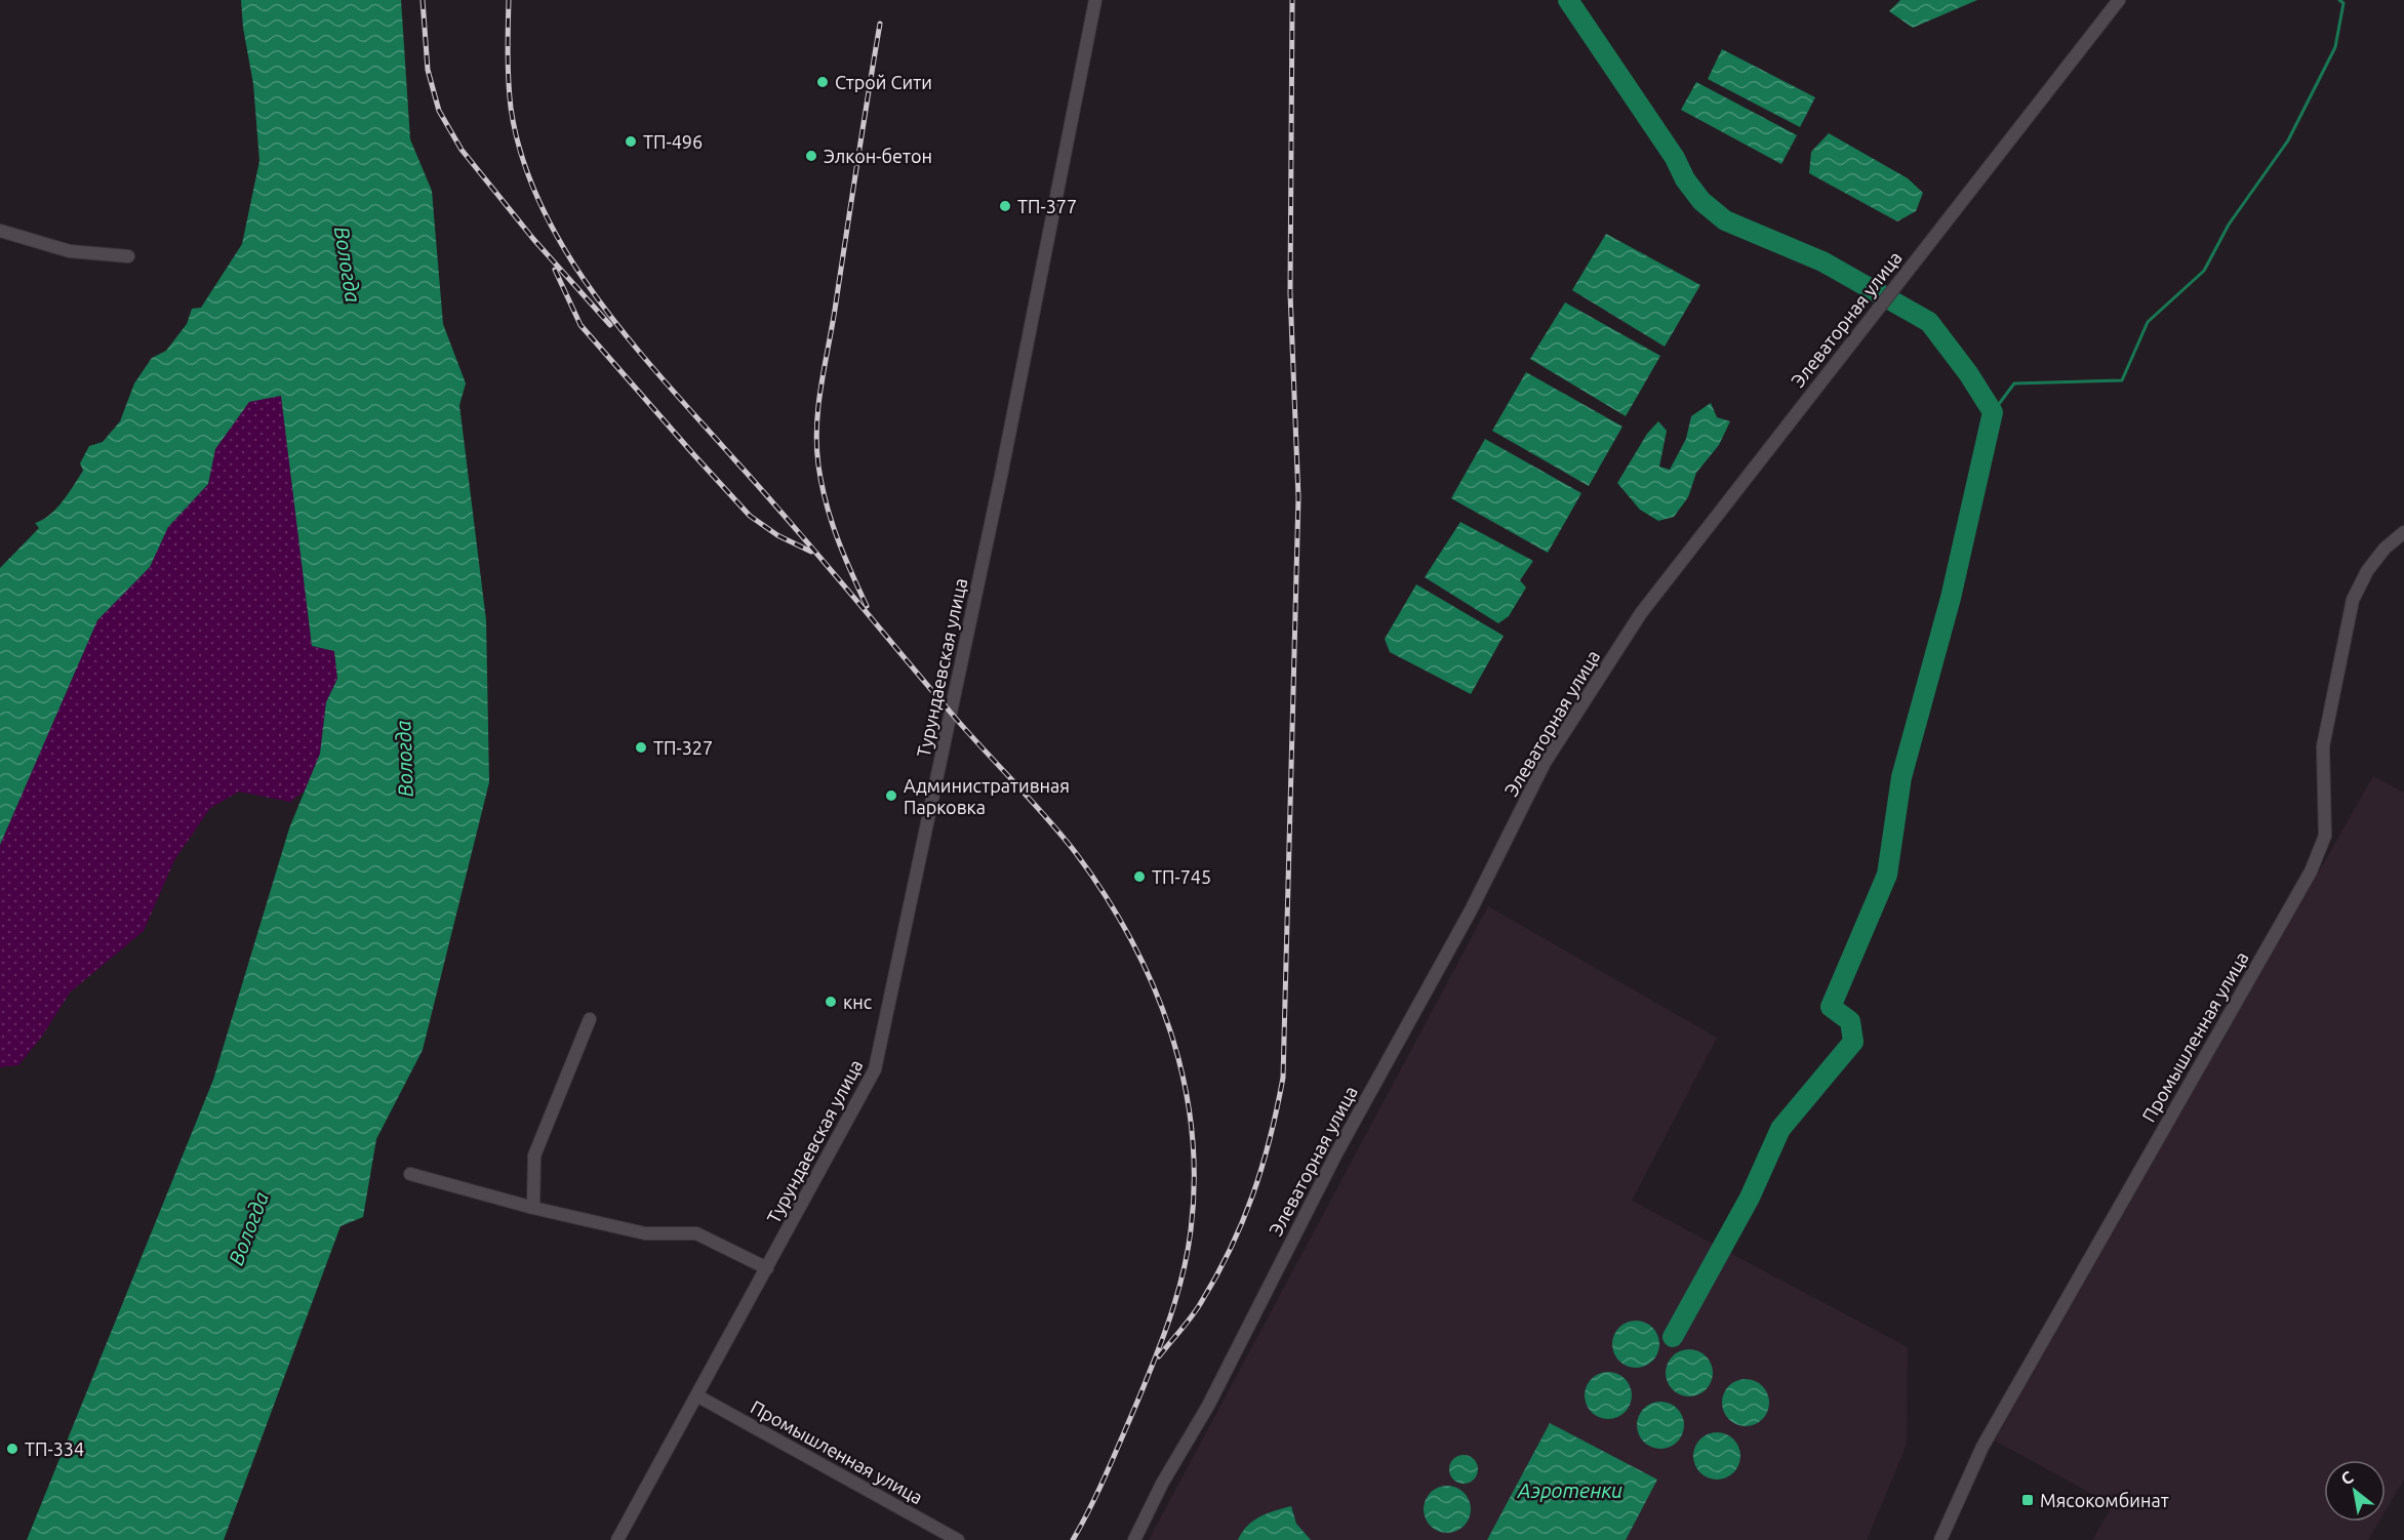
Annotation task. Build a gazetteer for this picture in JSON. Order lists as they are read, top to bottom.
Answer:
{
  "streets": {
    "street": ["Элеваторная улица", "Турундаевская улица", "Промышленная улица"]
  },
  "crossings": [
    ["Турундаевская улица", "Промышленная улица"]
  ],
  "water": ["Вологда", "Аэротенки"],
  "places": {
    "other": [
      "Строй Сити",
      "ТП-496",
      "Элкон-бетон",
      "ТП-377",
      "ТП-327",
      "Административная Парковка",
      "ТП-745",
      "кнс",
      "ТП-334"
    ],
    "transit": ["Мясокомбинат"]
  },
  "north": "top left"
}
